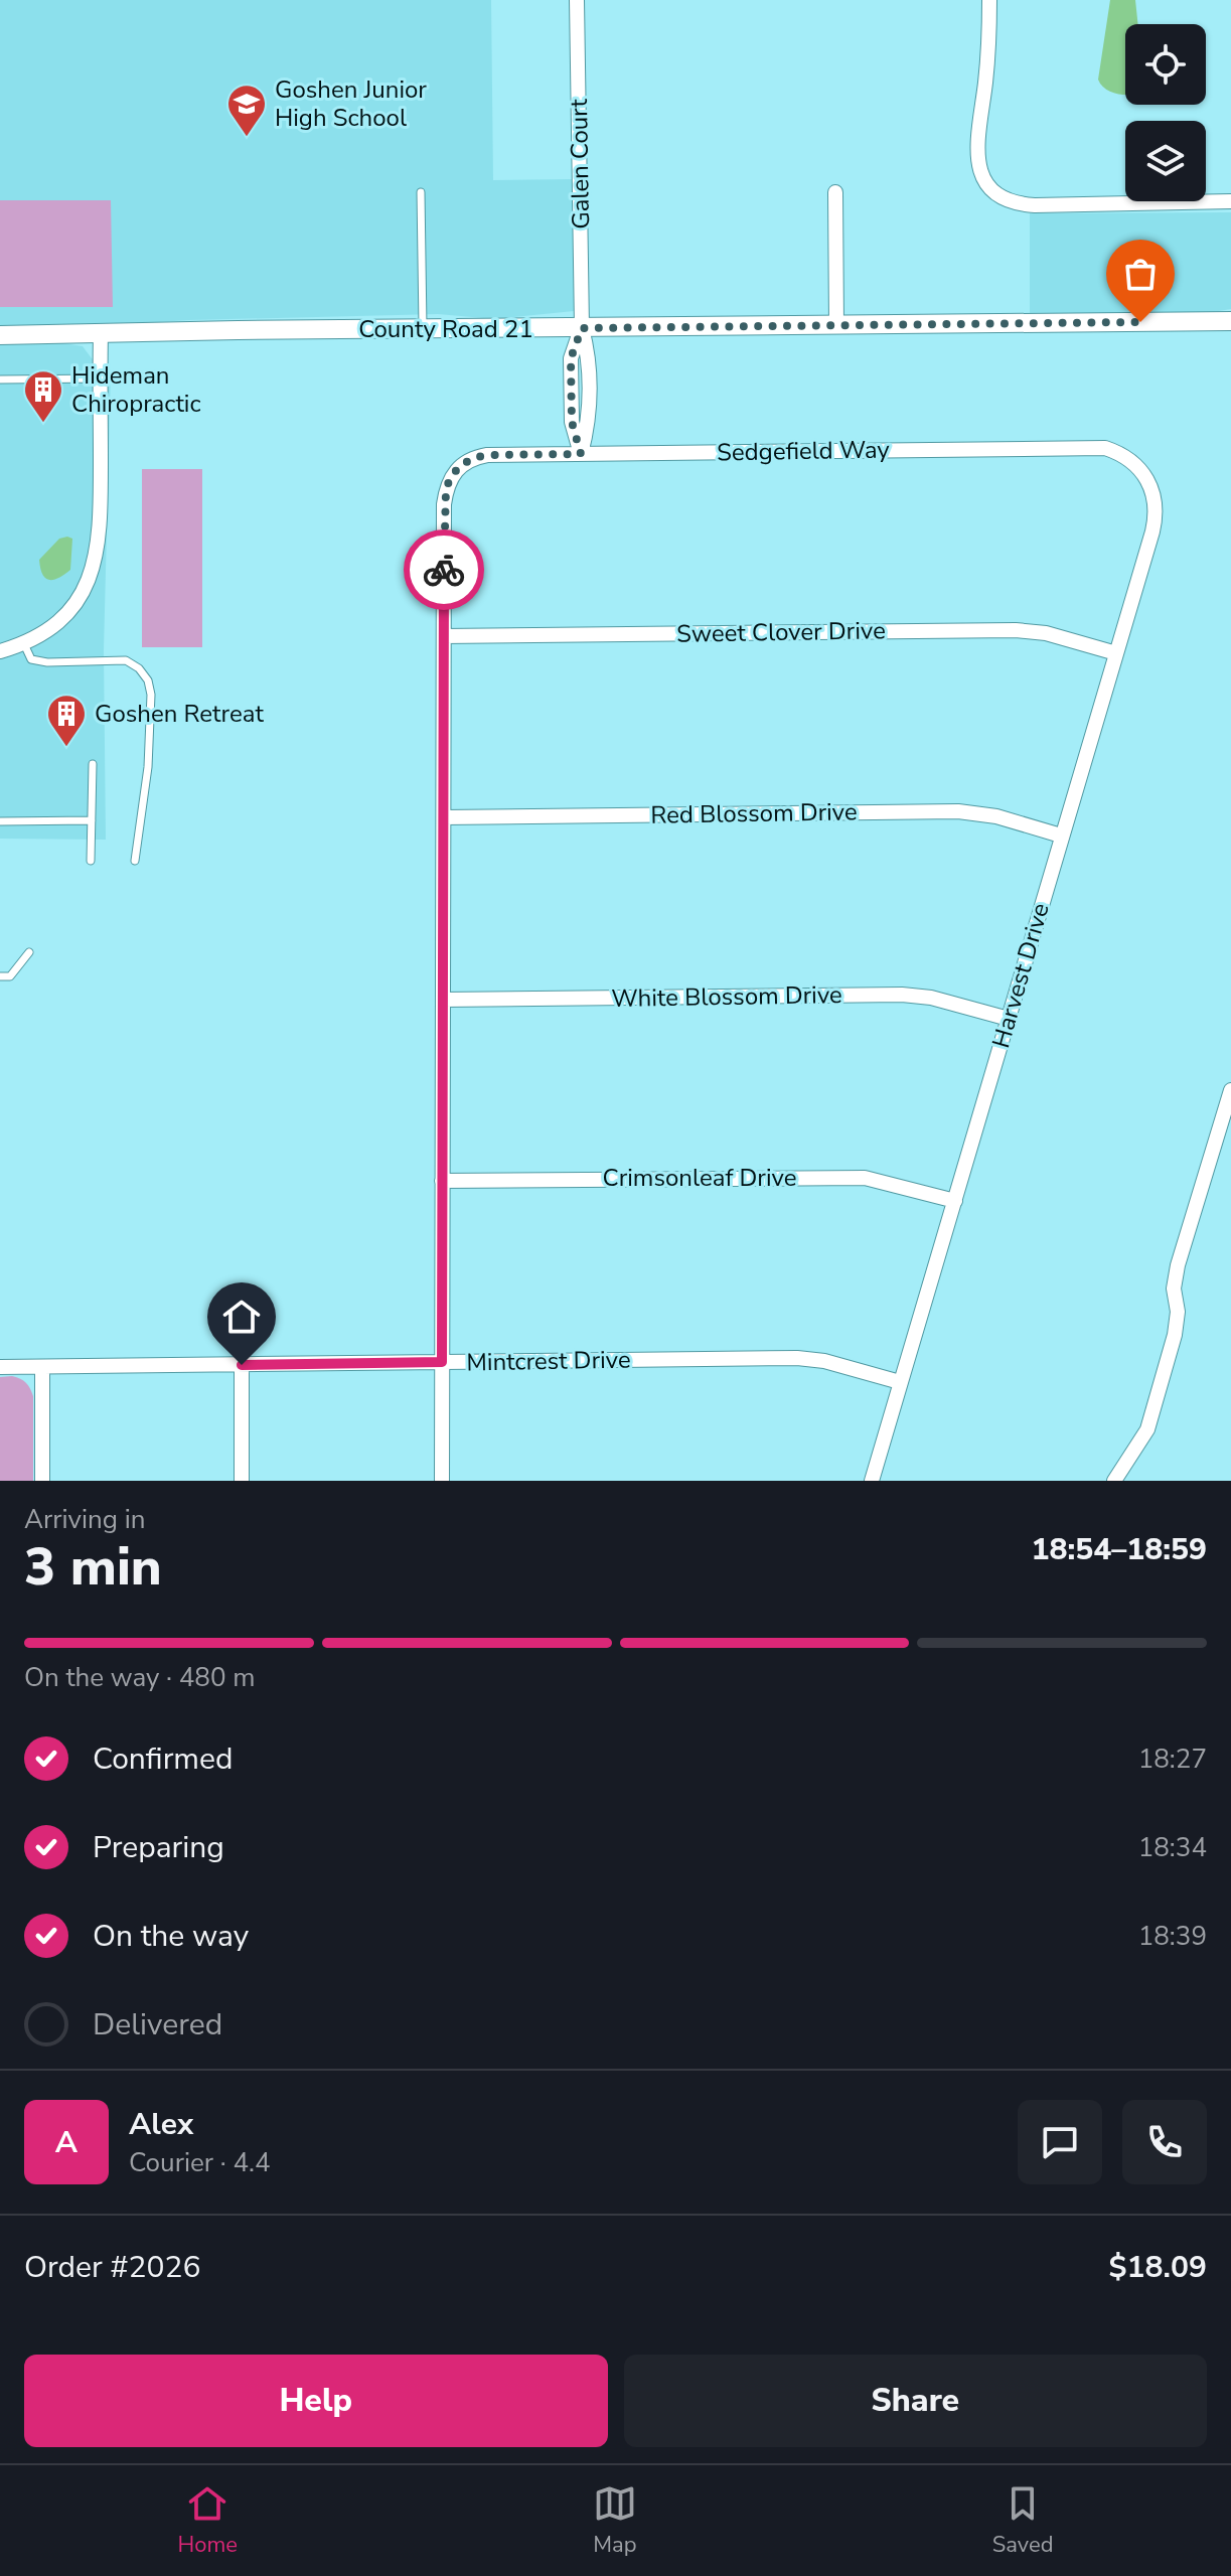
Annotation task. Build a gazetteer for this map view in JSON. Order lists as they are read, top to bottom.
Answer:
{
  "streets": {
    "street": [
      "Galen Court",
      "County Road 21",
      "Sedgefield Way",
      "Sweet Clover Drive",
      "Red Blossom Drive",
      "Harvest Drive",
      "White Blossom Drive",
      "Crimsonleaf Drive",
      "Mintcrest Drive"
    ]
  },
  "crossings": [
    ["Galen Court", "County Road 21"],
    ["Galen Court", "Sedgefield Way"],
    ["Sedgefield Way", "Sweet Clover Drive"],
    ["Sedgefield Way", "Harvest Drive"],
    ["Sweet Clover Drive", "Harvest Drive"],
    ["Red Blossom Drive", "Harvest Drive"],
    ["Harvest Drive", "White Blossom Drive"],
    ["Harvest Drive", "Crimsonleaf Drive"],
    ["Harvest Drive", "Mintcrest Drive"]
  ],
  "places": {
    "school or university": ["Goshen Junior High School"],
    "building": ["Hideman Chiropractic", "Goshen Retreat"]
  },
  "page": {
    "heading": ["3 min", "Arriving in", "18:54–18:59"],
    "panel": [
      "Alex",
      "Courier · 4.4",
      "Order #2026",
      "$18.09"
    ],
    "bar": "On the way · 480 m",
    "list": [
      ["Confirmed", "18:27"],
      ["Preparing", "18:34"],
      ["On the way", "18:39"],
      "Delivered"
    ],
    "round": "A",
    "buttons": ["Help", "Share"],
    "tabs": ["Home", "Map", "Saved"]
  }
}
